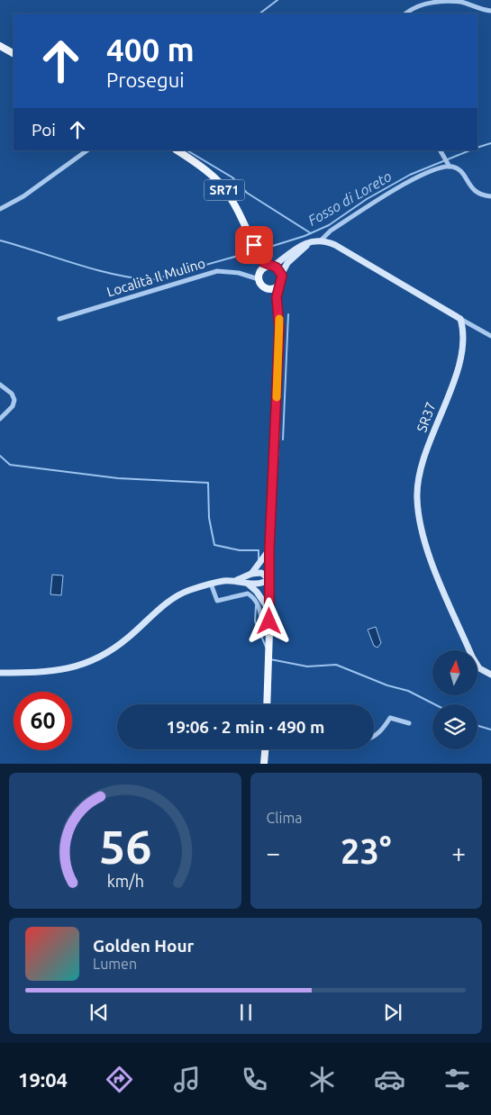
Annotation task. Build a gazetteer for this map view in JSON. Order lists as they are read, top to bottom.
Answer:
{
  "streets": {
    "main road": ["SR71"],
    "street": ["Località Il Mulino", "SR37"]
  },
  "crossings": [
    ["SR71", "Località Il Mulino"]
  ],
  "water": ["Fosso di Loreto"],
  "north": "top",
  "page": {
    "turn": ["400 m", "Prosegui"],
    "then": "Poi",
    "limit": "60",
    "trip": "19:06 · 2 min · 490 m",
    "tile": "Clima",
    "heat": ["−", "23°", "+"],
    "song": ["Golden Hour", "Lumen"],
    "tabs": "19:04",
    "gauge": ["56", "km/h"]
  }
}
